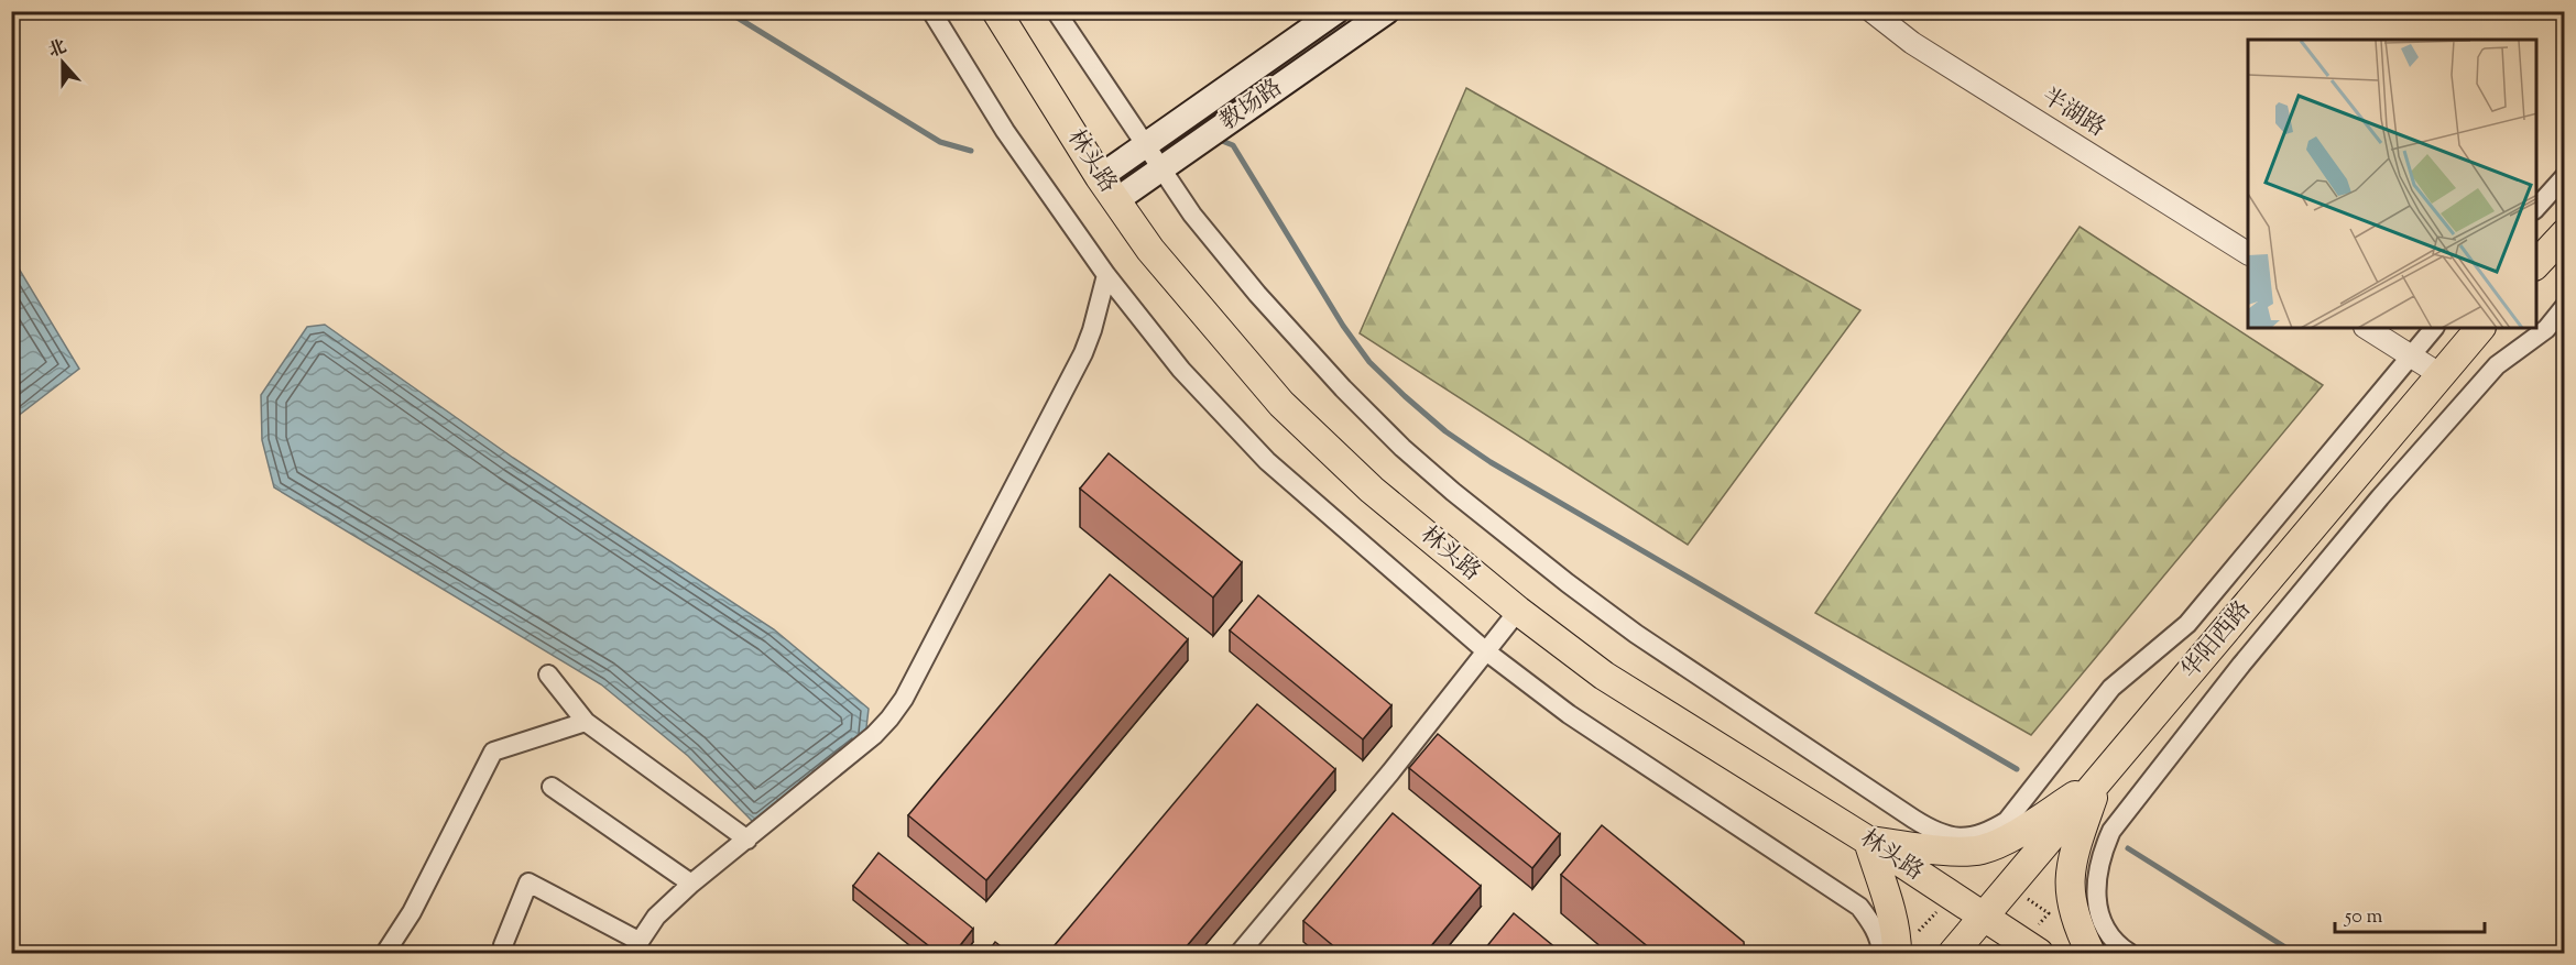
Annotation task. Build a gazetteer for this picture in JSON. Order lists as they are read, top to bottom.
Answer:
{
  "streets": {
    "main road": ["教场路", "林头路", "华阳西路"],
    "street": ["半湖路"]
  },
  "crossings": [
    ["教场路", "林头路"],
    ["林头路", "华阳西路"]
  ],
  "scale_bar": "50 m",
  "north": "top"
}
